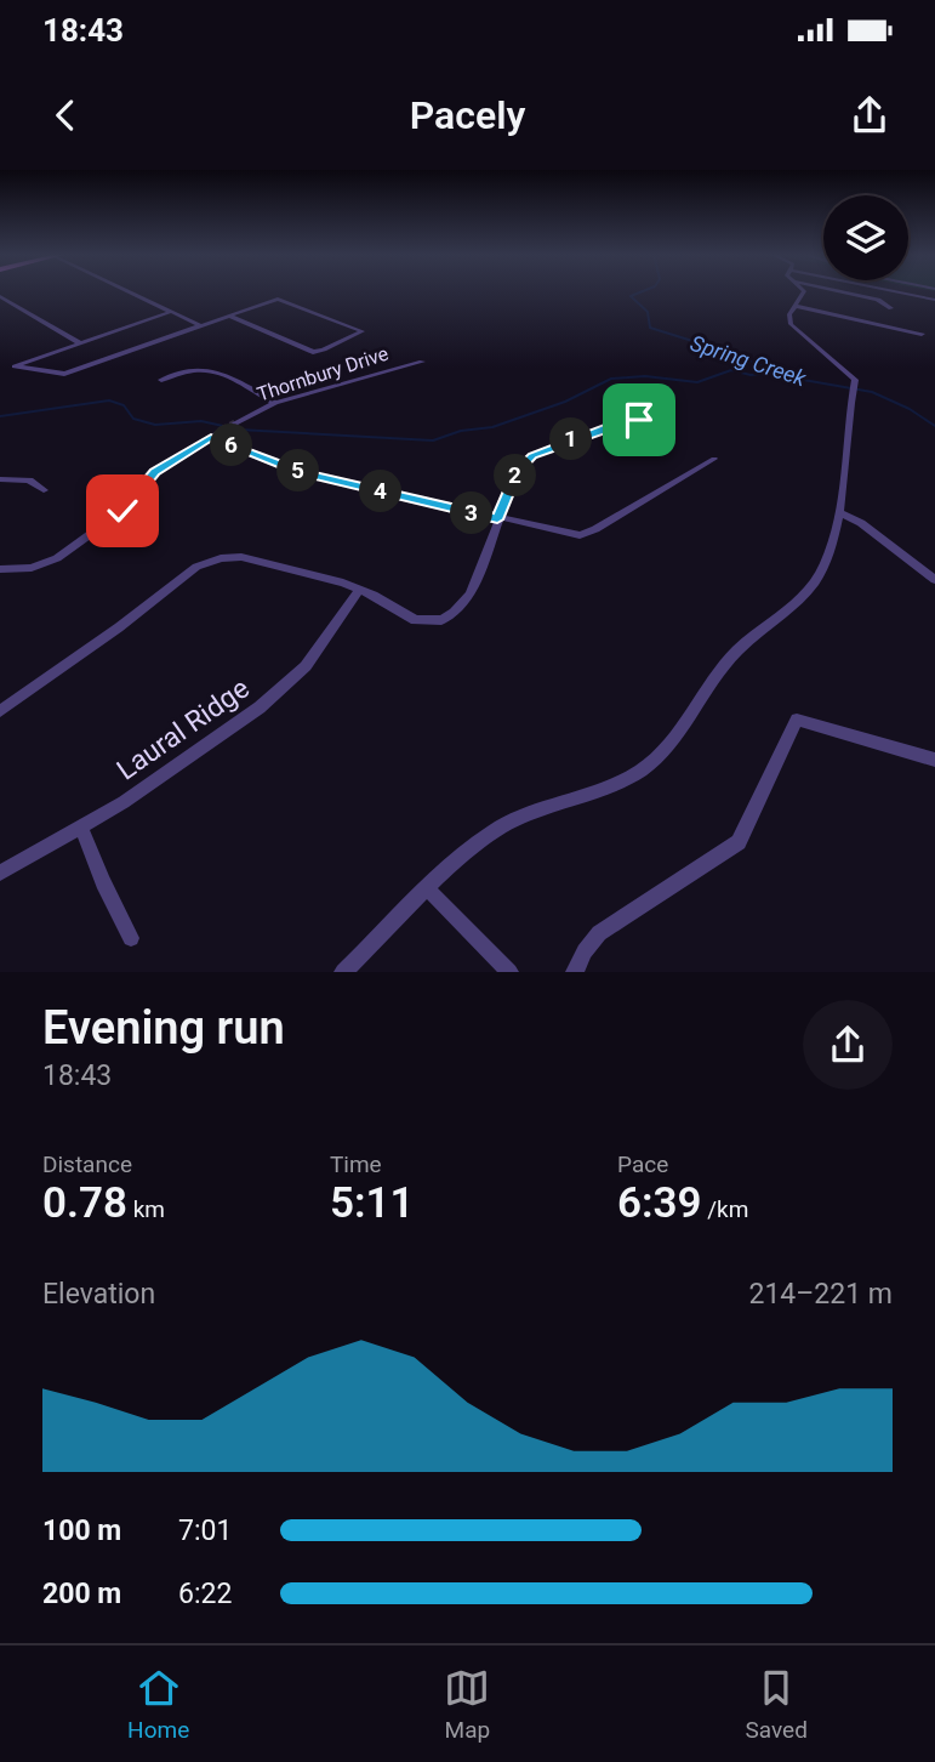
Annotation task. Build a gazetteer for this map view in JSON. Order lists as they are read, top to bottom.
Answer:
{
  "streets": {
    "street": ["Thornbury Drive", "Laural Ridge"]
  },
  "water": ["Spring Creek"],
  "page": {
    "status": "18:43",
    "header": "Pacely",
    "pins": [
      "1",
      "6",
      "5",
      "2",
      "4",
      "3"
    ],
    "heading": ["Evening run", "18:43"],
    "stats": [
      ["Distance", "0.78 km"],
      ["Time", "5:11"],
      ["Pace", "6:39 /km"]
    ],
    "chart": ["Elevation", "214–221 m"],
    "list": [
      {
        "name": "100 m",
        "note": "7:01"
      },
      {
        "name": "200 m",
        "note": "6:22"
      }
    ],
    "tabs": ["Home", "Map", "Saved"]
  }
}
